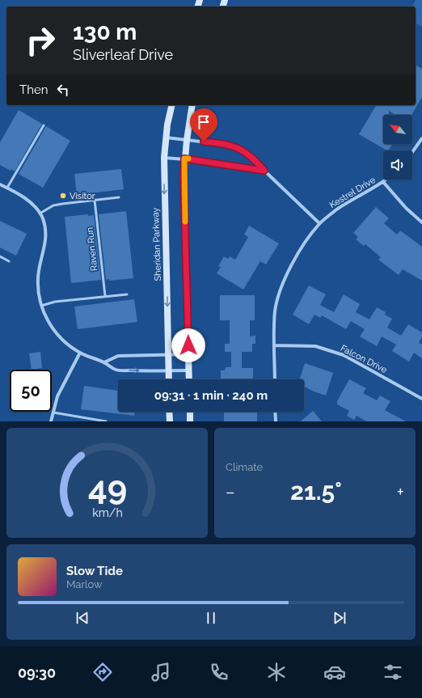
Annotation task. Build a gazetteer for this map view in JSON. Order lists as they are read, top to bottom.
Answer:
{
  "streets": {
    "main road": ["Sheridan Parkway"],
    "street": ["Kestrel Drive", "Falcon Drive"],
    "lane": ["Raven Run"]
  },
  "crossings": [
    ["Kestrel Drive", "Falcon Drive"]
  ],
  "places": ["Visitor"],
  "north": "top left",
  "page": {
    "turn": ["130 m", "Sliverleaf Drive"],
    "then": "Then",
    "limit": "50",
    "trip": "09:31 · 1 min · 240 m",
    "tile": "Climate",
    "heat": ["−", "21.5°", "+"],
    "song": ["Slow Tide", "Marlow"],
    "tabs": "09:30",
    "gauge": ["49", "km/h"]
  }
}
